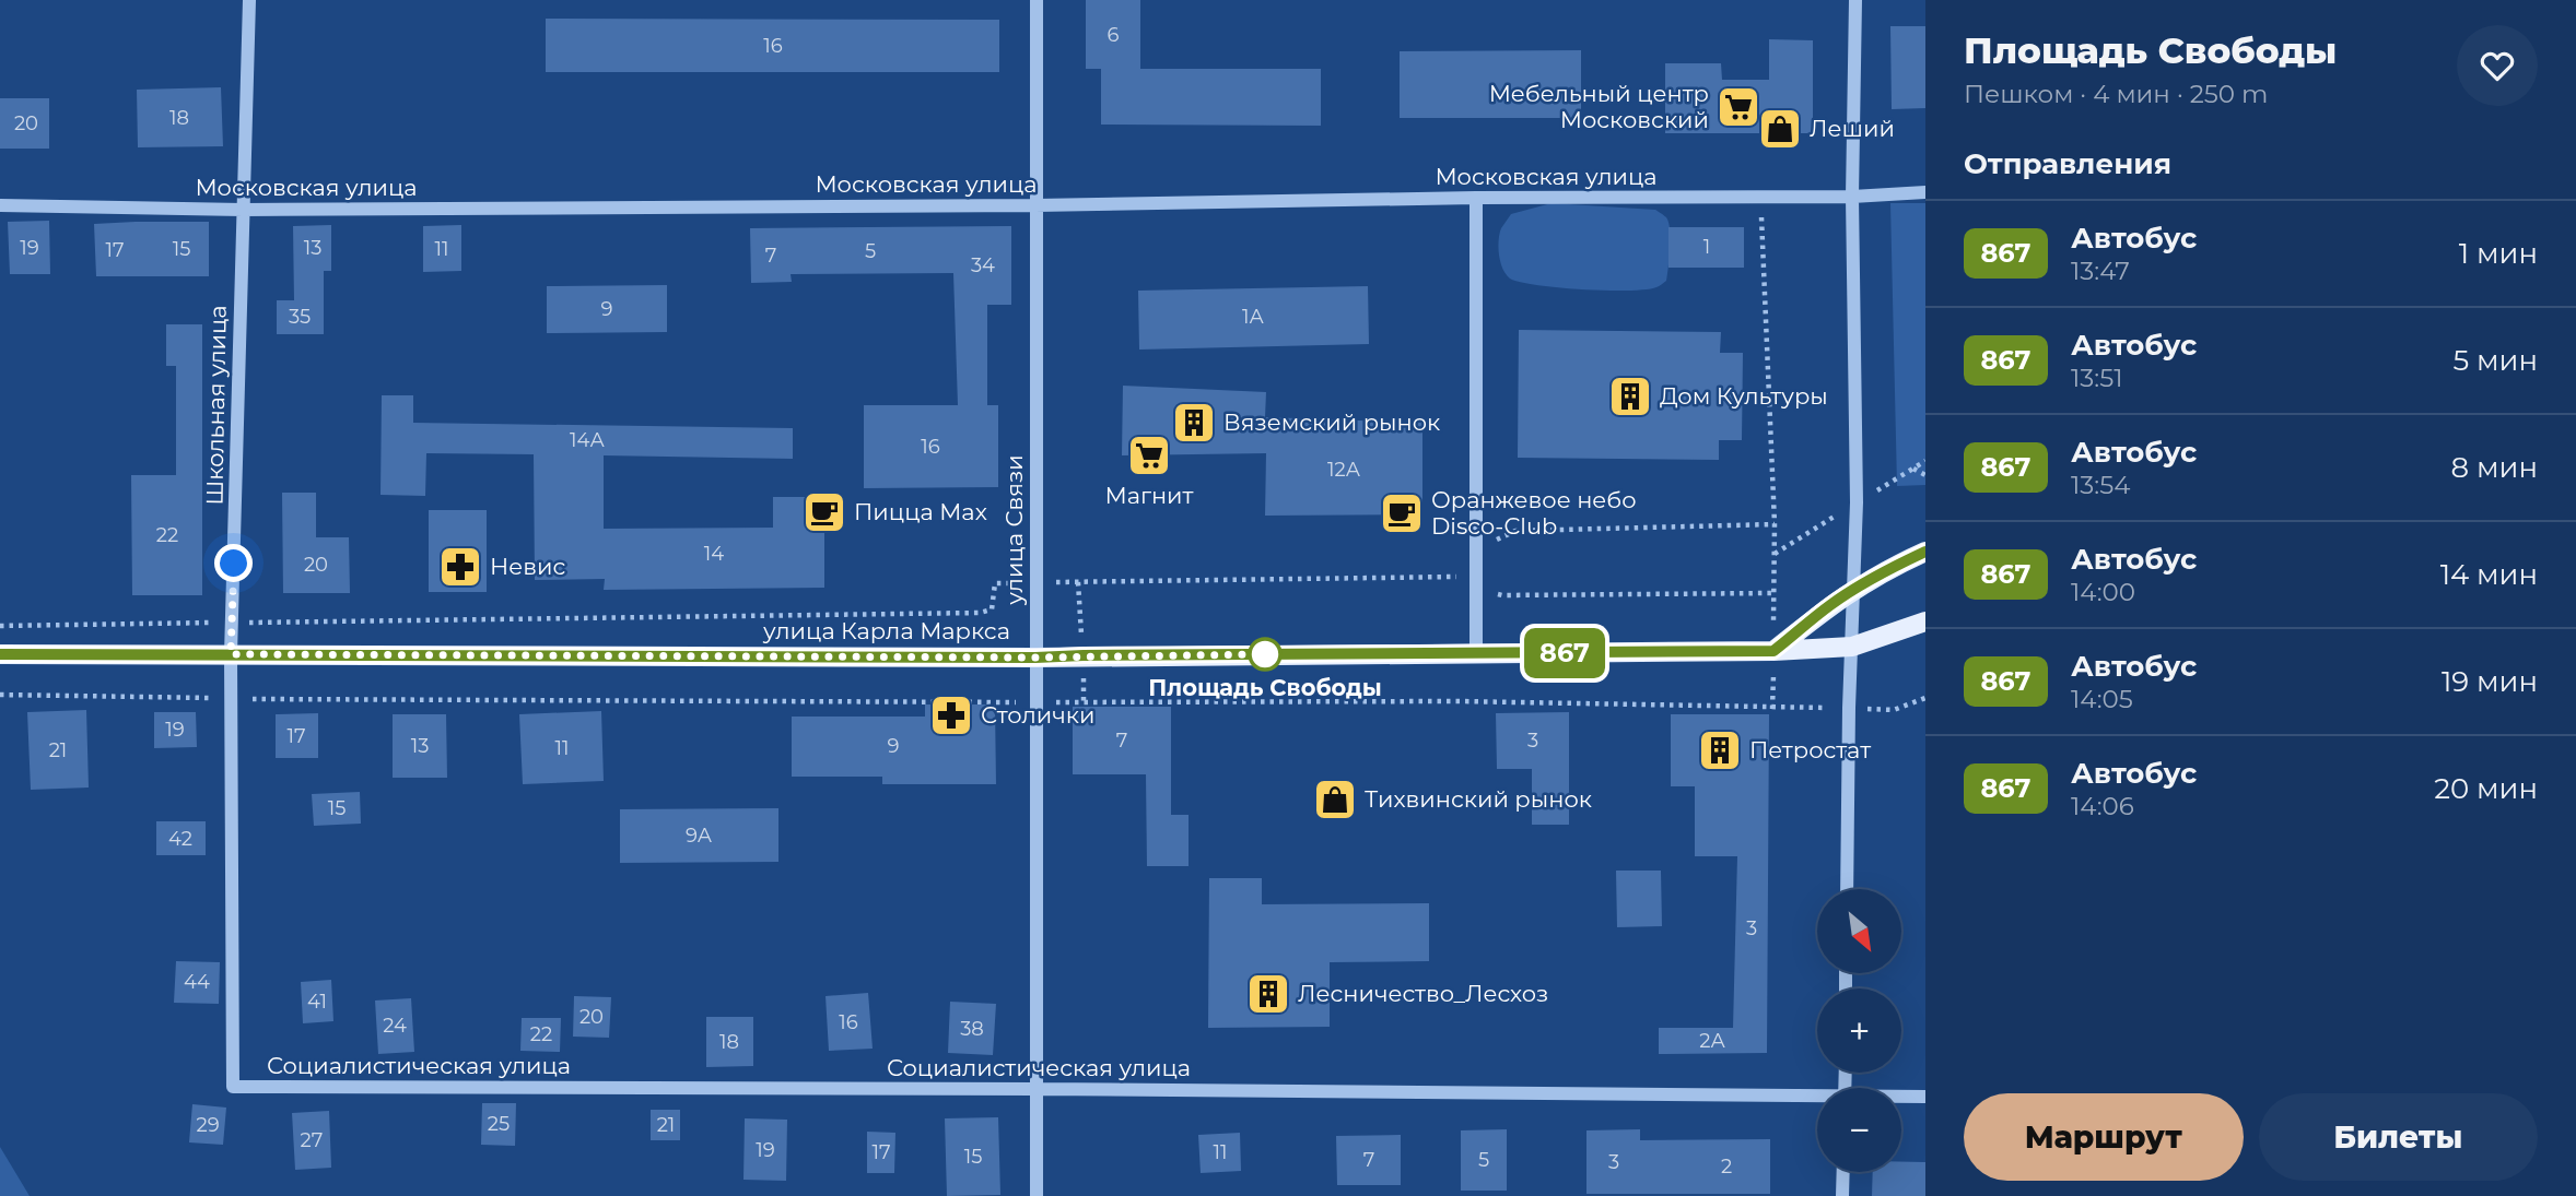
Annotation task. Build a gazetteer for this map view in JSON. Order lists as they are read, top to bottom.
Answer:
{
  "streets": {
    "main road": ["улица Карла Маркса"],
    "street": [
      "Московская улица",
      "Школьная улица",
      "улица Связи",
      "Социалистическая улица"
    ]
  },
  "crossings": [
    ["Московская улица", "Школьная улица"],
    ["Московская улица", "улица Связи"],
    ["Школьная улица", "улица Карла Маркса"],
    ["Школьная улица", "Социалистическая улица"],
    ["улица Связи", "улица Карла Маркса"],
    ["улица Связи", "Социалистическая улица"]
  ],
  "places": {
    "supermarket": ["Мебельный центр Московский", "Магнит"],
    "shop": ["Леший", "Тихвинский рынок"],
    "building": [
      "Дом Культуры",
      "Вяземский рынок",
      "Петростат",
      "Лесничество_Лесхоз"
    ],
    "cafe": ["Пицца Max", "Оранжевое небо Disco-Club"],
    "pharmacy": ["Невис", "Столички"],
    "other": ["Площадь Свободы"]
  },
  "lines": ["bus line 867"],
  "house_numbers": [
    "6",
    "16",
    "18",
    "20",
    "1",
    "19",
    "13",
    "15",
    "11",
    "17",
    "5",
    "7",
    "34",
    "9",
    "35",
    "1А",
    "14А",
    "16",
    "12А",
    "22",
    "14",
    "20",
    "19",
    "17",
    "7",
    "3",
    "13",
    "9",
    "11",
    "21",
    "15",
    "9А",
    "42",
    "3",
    "44",
    "41",
    "20",
    "16",
    "24",
    "38",
    "22",
    "2А",
    "18",
    "25",
    "29",
    "21",
    "27",
    "19",
    "17",
    "11",
    "15",
    "7",
    "5",
    "3",
    "2"
  ],
  "north": "bottom right",
  "page": {
    "on_map": "867",
    "heading": [
      ["Площадь Свободы", "Пешком · 4 мин · 250 m"],
      "Отправления"
    ],
    "list": [
      {
        "mark": "867",
        "name": "Автобус",
        "note": "13:47",
        "value": "1 мин"
      },
      {
        "mark": "867",
        "name": "Автобус",
        "note": "13:51",
        "value": "5 мин"
      },
      {
        "mark": "867",
        "name": "Автобус",
        "note": "13:54",
        "value": "8 мин"
      },
      {
        "mark": "867",
        "name": "Автобус",
        "note": "14:00",
        "value": "14 мин"
      },
      {
        "mark": "867",
        "name": "Автобус",
        "note": "14:05",
        "value": "19 мин"
      },
      {
        "mark": "867",
        "name": "Автобус",
        "note": "14:06",
        "value": "20 мин"
      }
    ],
    "map_buttons": ["+", "−"],
    "buttons": ["Маршрут", "Билеты"]
  }
}
